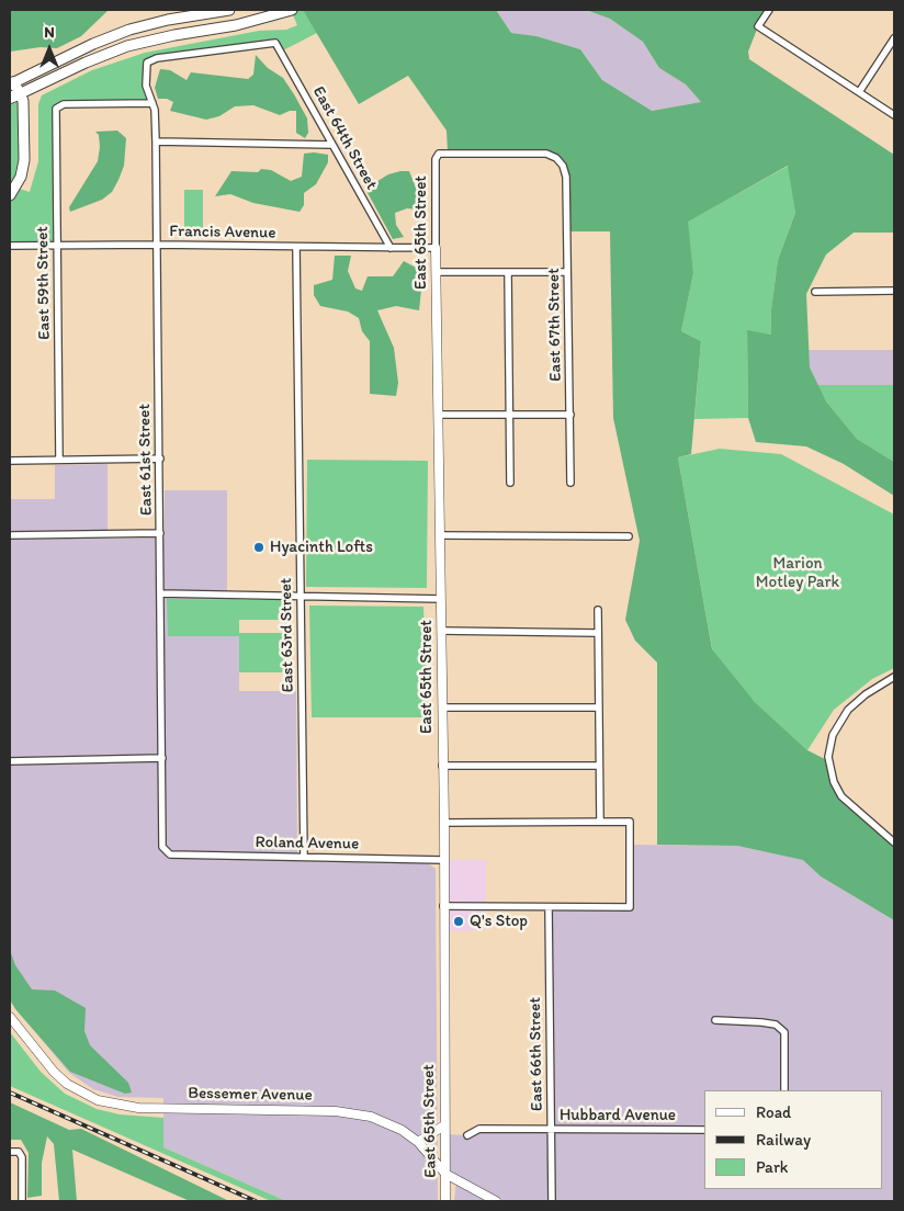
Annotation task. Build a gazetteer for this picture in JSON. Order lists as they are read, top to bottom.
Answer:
{
  "streets": {
    "street": [
      "East 64th Street",
      "Francis Avenue",
      "East 65th Street",
      "East 59th Street",
      "East 67th Street",
      "East 61st Street",
      "East 63rd Street",
      "Roland Avenue",
      "East 66th Street",
      "Bessemer Avenue",
      "Hubbard Avenue"
    ]
  },
  "crossings": [
    ["East 64th Street", "Francis Avenue"],
    ["East 64th Street", "East 61st Street"],
    ["Francis Avenue", "East 65th Street"],
    ["Francis Avenue", "East 59th Street"],
    ["Francis Avenue", "East 61st Street"],
    ["Francis Avenue", "East 63rd Street"],
    ["East 65th Street", "East 67th Street"],
    ["East 65th Street", "Roland Avenue"],
    ["East 65th Street", "Bessemer Avenue"],
    ["East 59th Street", "East 61st Street"],
    ["East 61st Street", "Roland Avenue"],
    ["East 63rd Street", "Roland Avenue"],
    ["East 66th Street", "Hubbard Avenue"]
  ],
  "parks": ["Marion Motley Park"],
  "places": ["Hyacinth Lofts", "Q's Stop"],
  "legend": ["Road", "Railway", "Park"],
  "north": "top"
}
